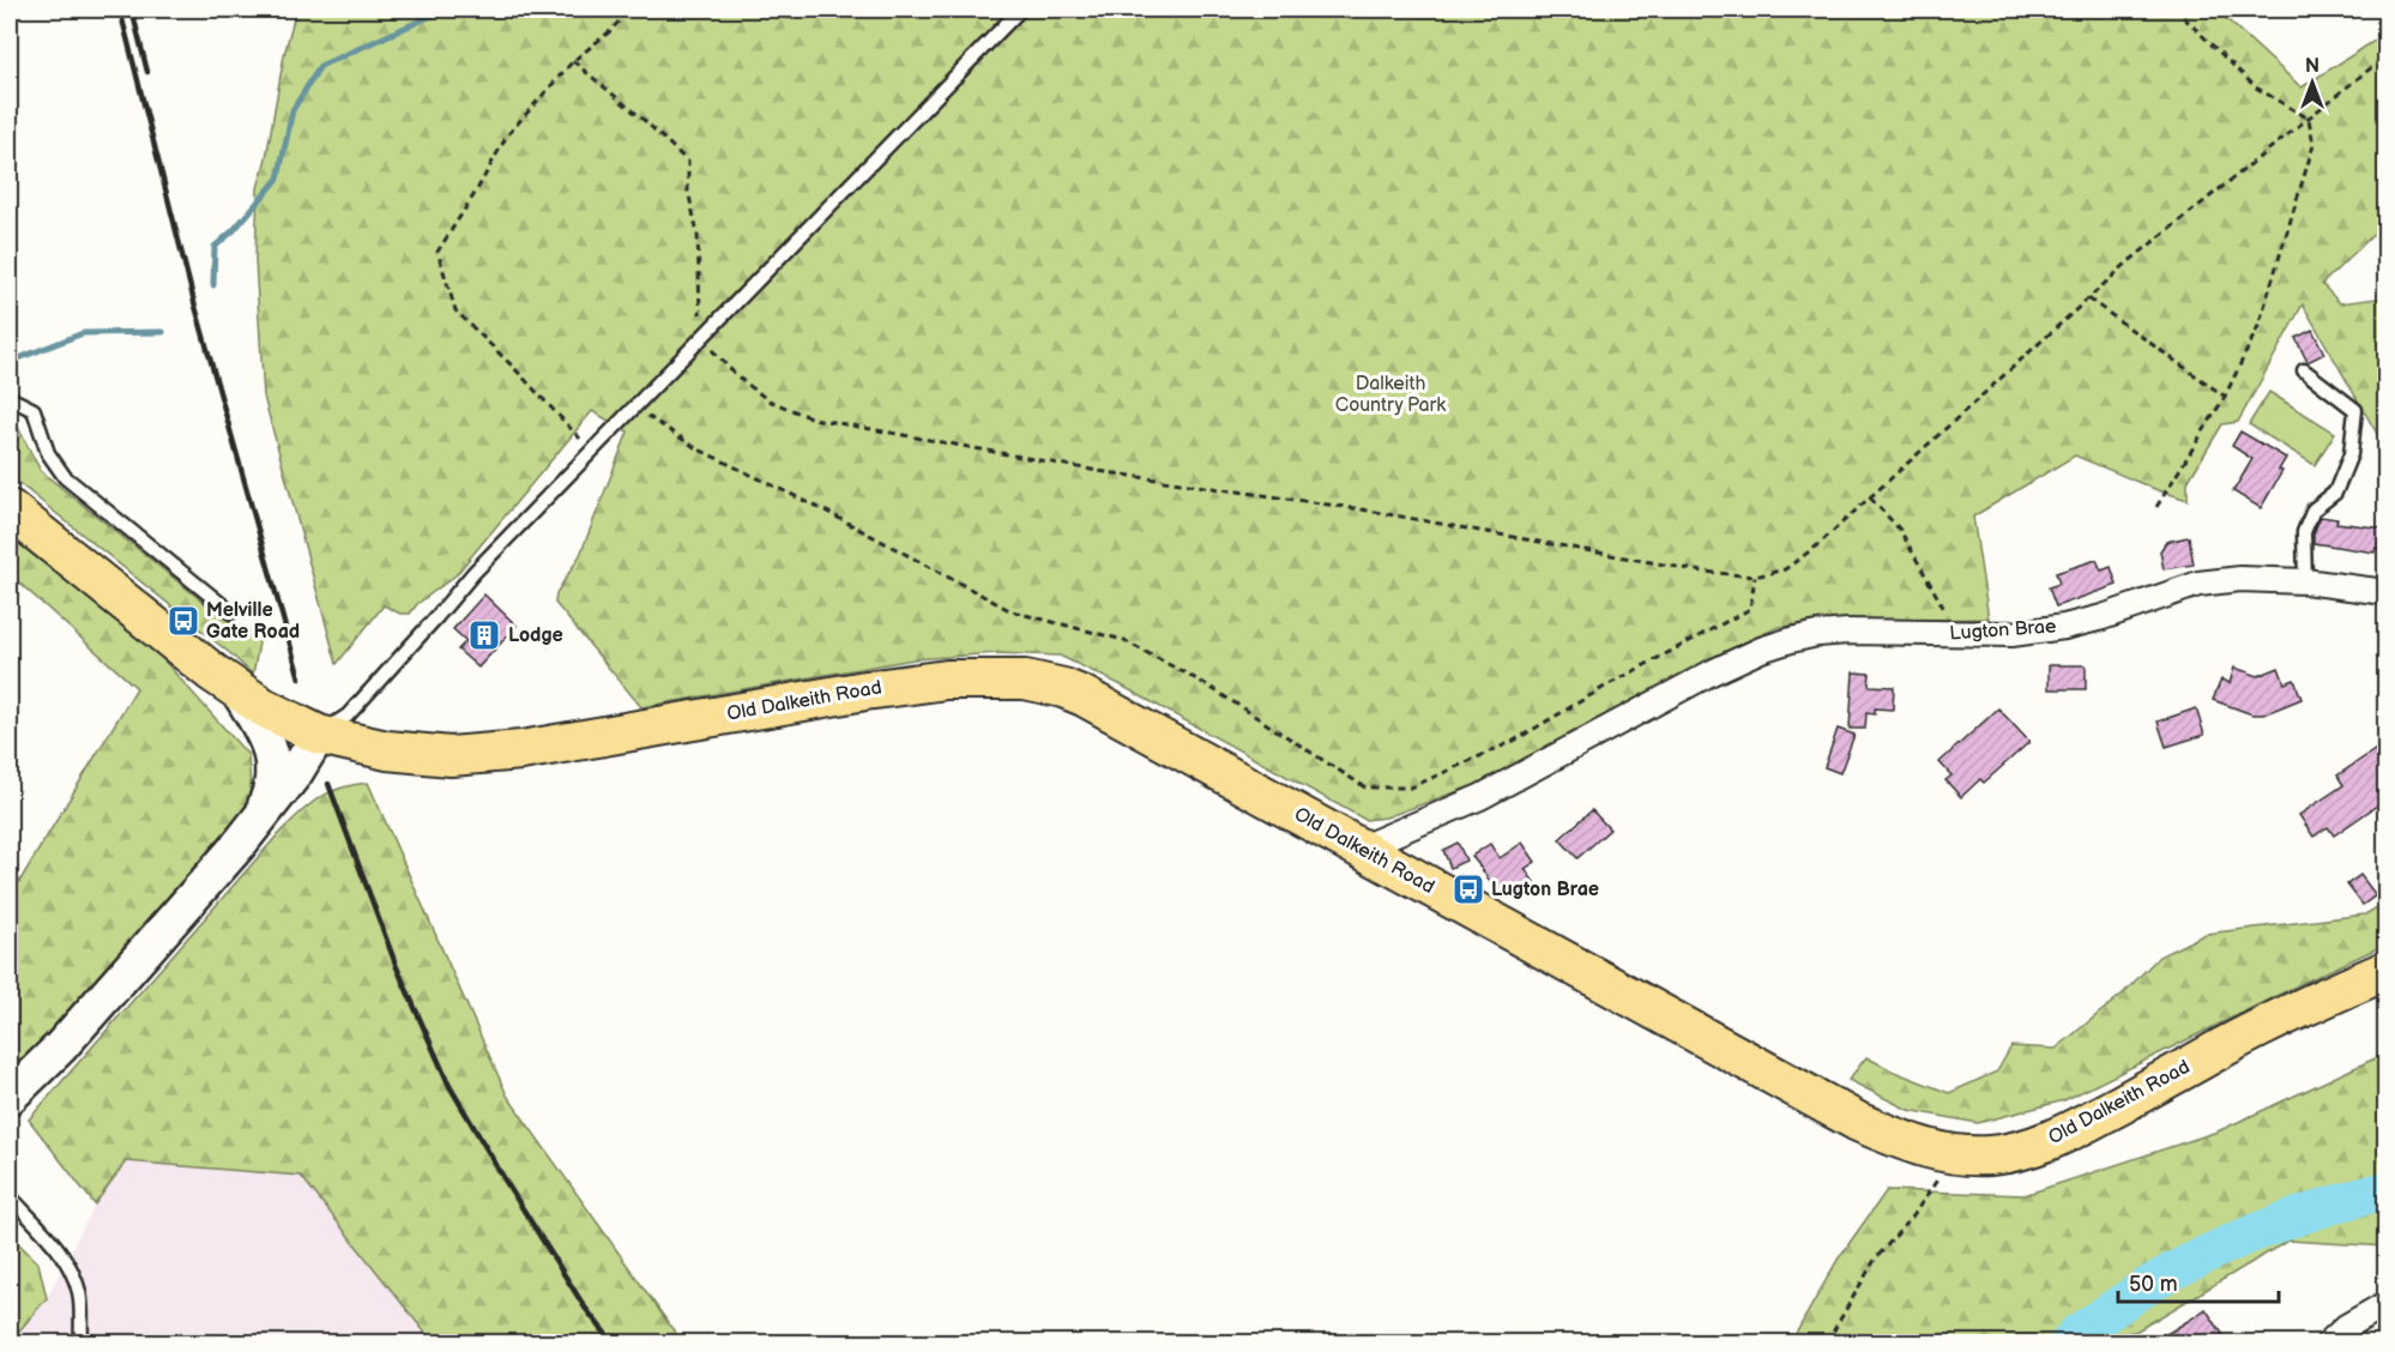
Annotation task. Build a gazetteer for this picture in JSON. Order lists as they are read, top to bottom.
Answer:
{
  "streets": {
    "main road": ["Old Dalkeith Road"],
    "street": ["Lugton Brae"]
  },
  "crossings": [
    ["Lugton Brae", "Old Dalkeith Road"]
  ],
  "parks": ["Dalkeith Country Park"],
  "places": {
    "bus stop": ["Melville Gate Road", "Lugton Brae"],
    "building": ["Lodge"]
  },
  "scale_bar": "50 m",
  "north": "top"
}
